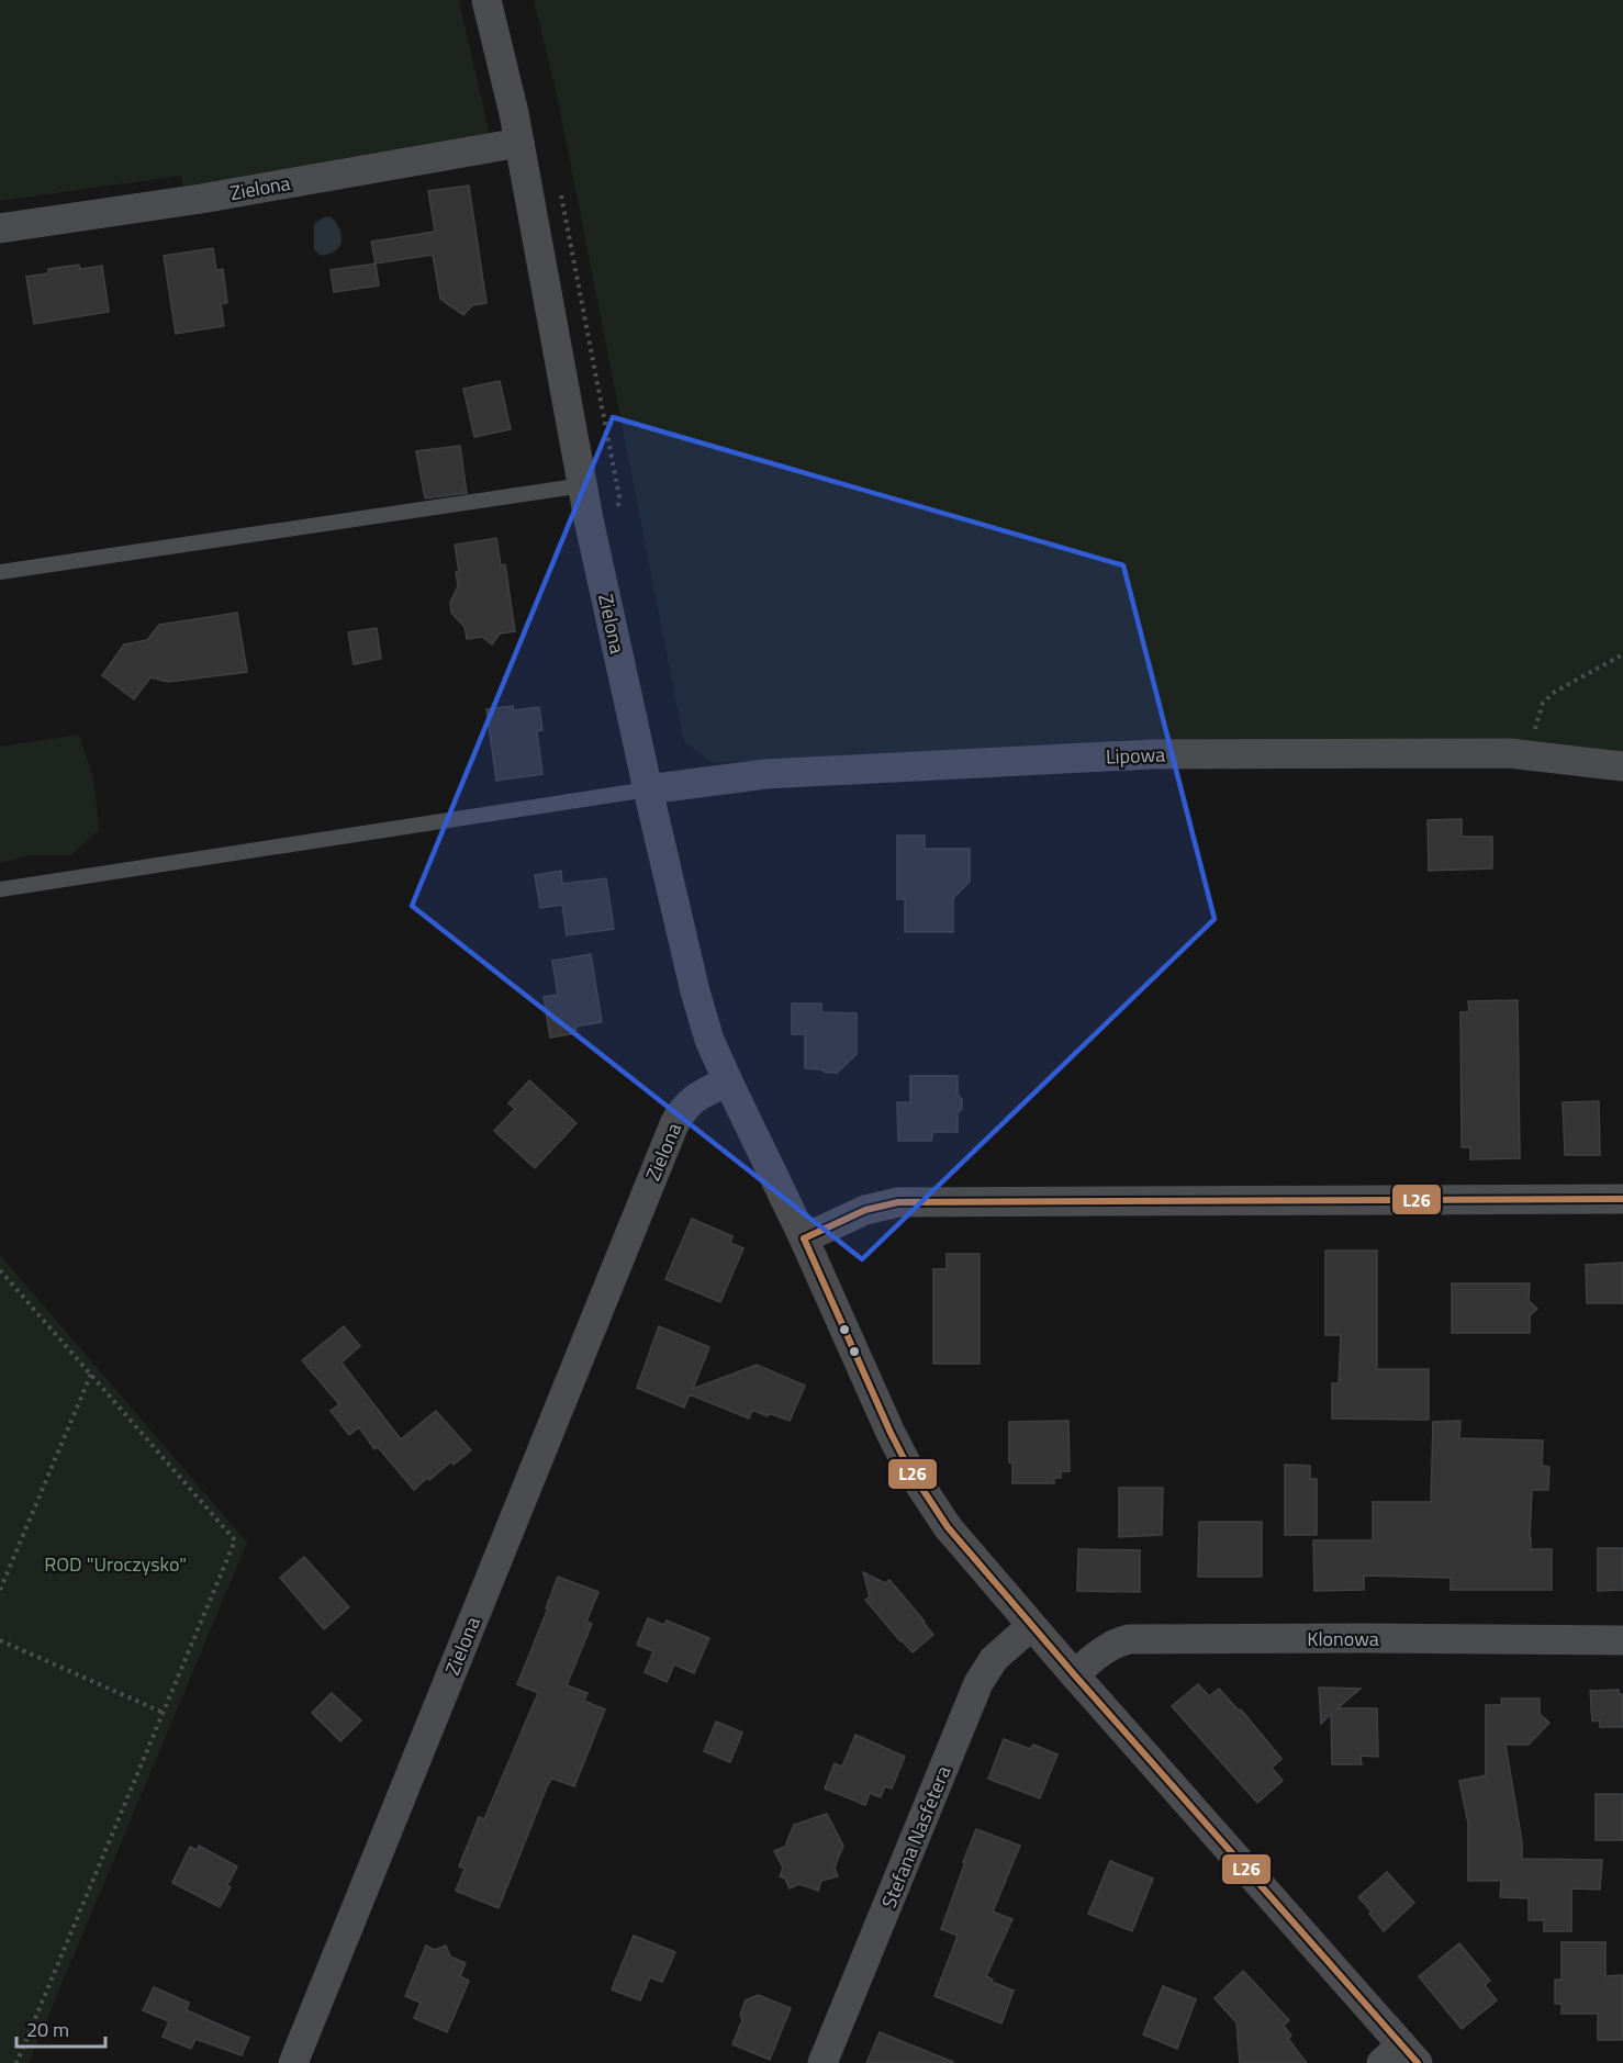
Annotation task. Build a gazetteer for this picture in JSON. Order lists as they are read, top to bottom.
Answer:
{
  "streets": {
    "street": [
      "Zielona",
      "Lipowa",
      "Klonowa",
      "Stefana Nasfetera"
    ]
  },
  "crossings": [
    ["Zielona", "Lipowa"]
  ],
  "parks": ["ROD \"Uroczysko\""],
  "lines": ["transit line L26"],
  "scale_bar": "20 m"
}
